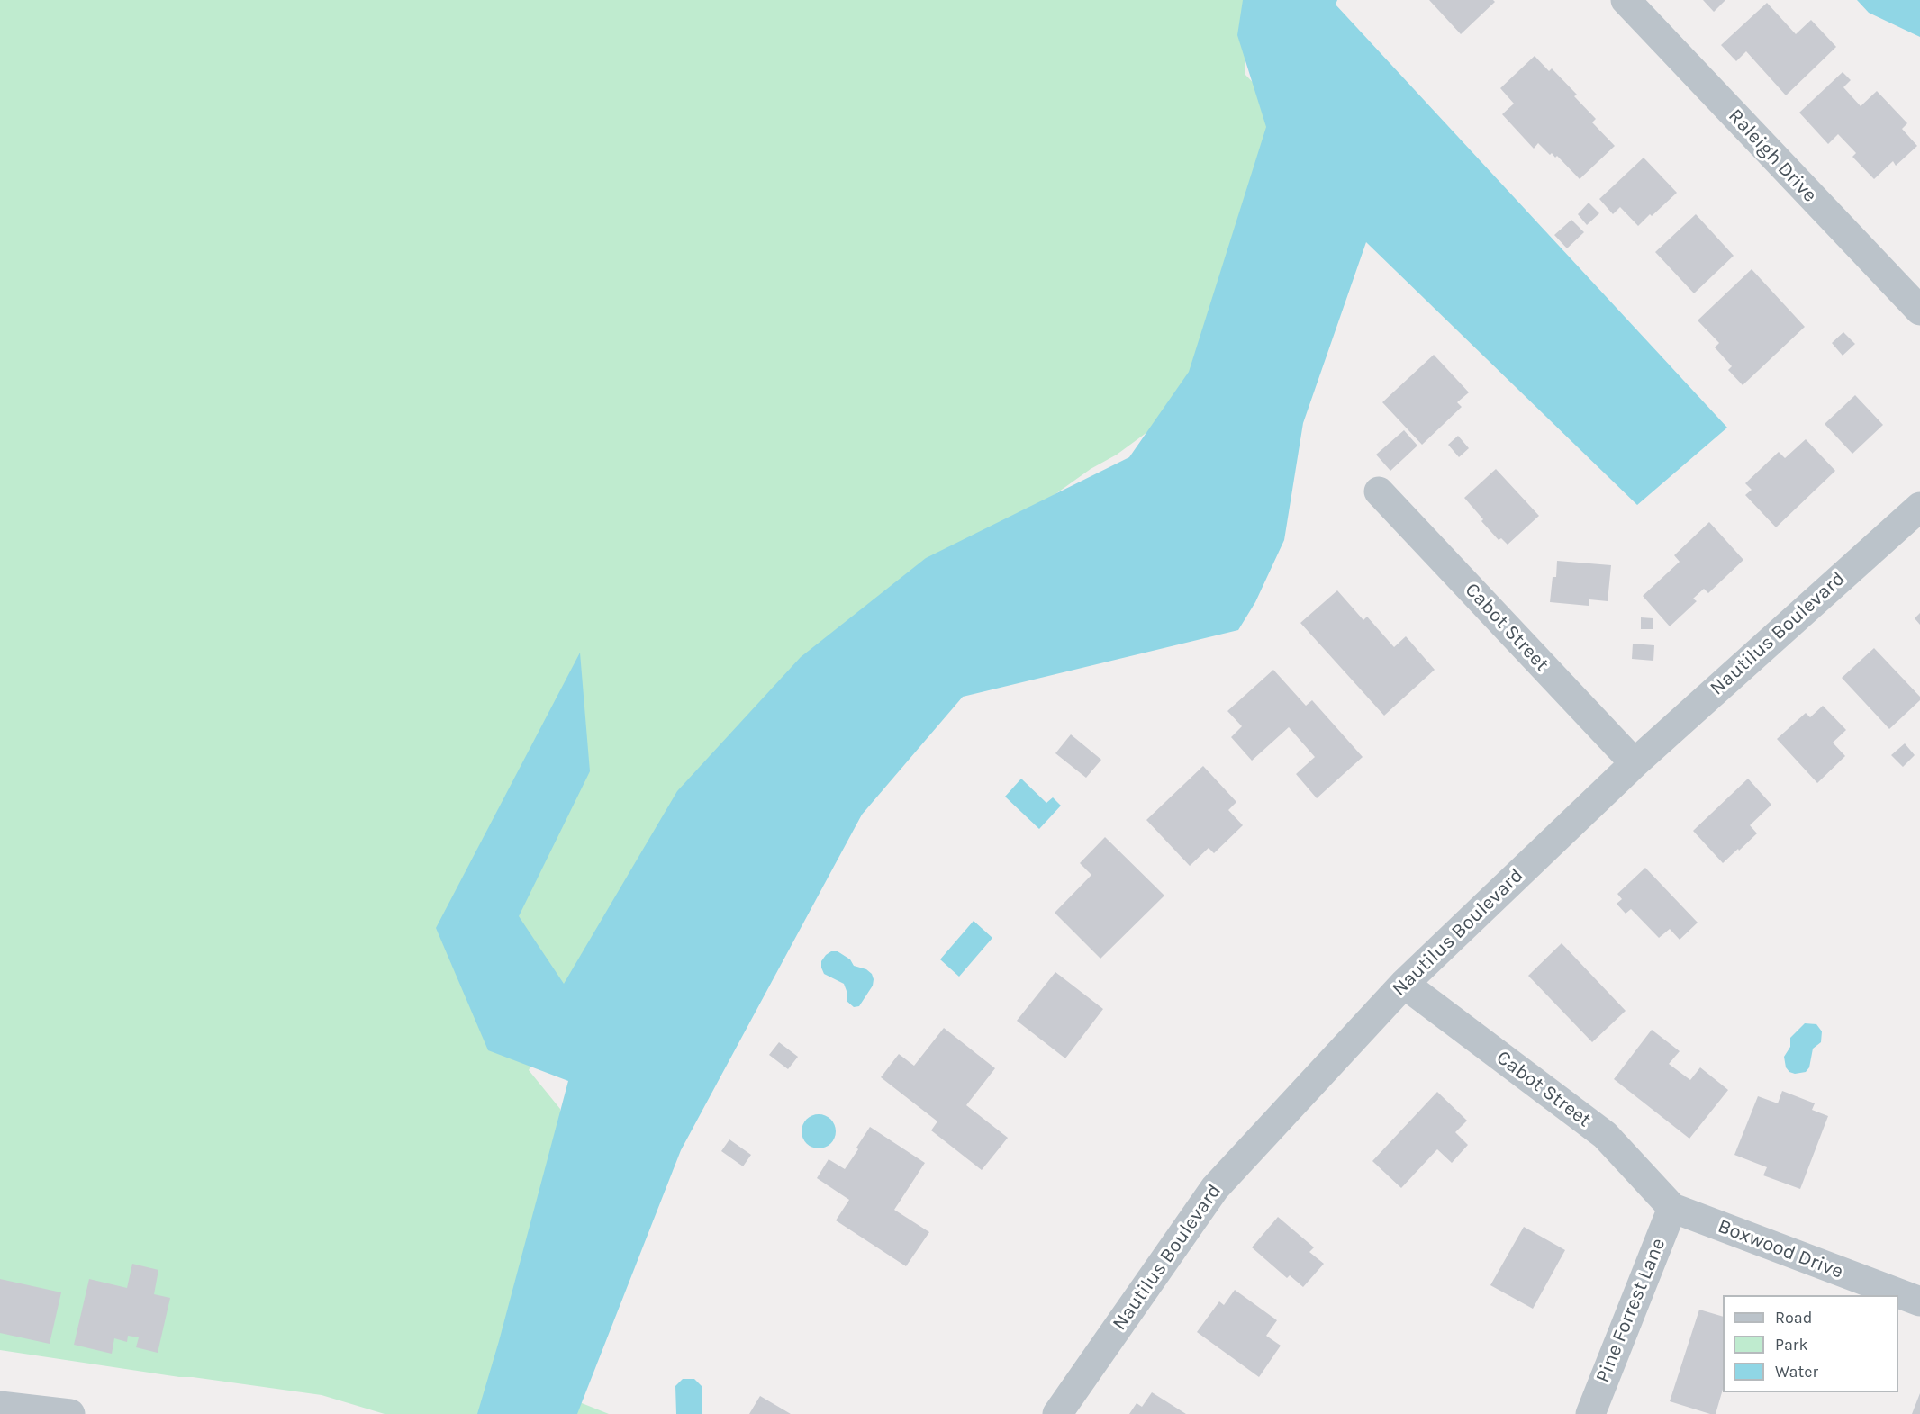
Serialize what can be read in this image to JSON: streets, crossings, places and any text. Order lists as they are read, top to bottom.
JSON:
{
  "streets": {
    "street": [
      "Raleigh Drive",
      "Cabot Street",
      "Nautilus Boulevard",
      "Boxwood Drive",
      "Pine Forrest Lane"
    ]
  },
  "crossings": [
    ["Cabot Street", "Nautilus Boulevard"],
    ["Cabot Street", "Boxwood Drive"],
    ["Cabot Street", "Pine Forrest Lane"],
    ["Boxwood Drive", "Pine Forrest Lane"]
  ],
  "legend": ["Road", "Park", "Water"]
}
